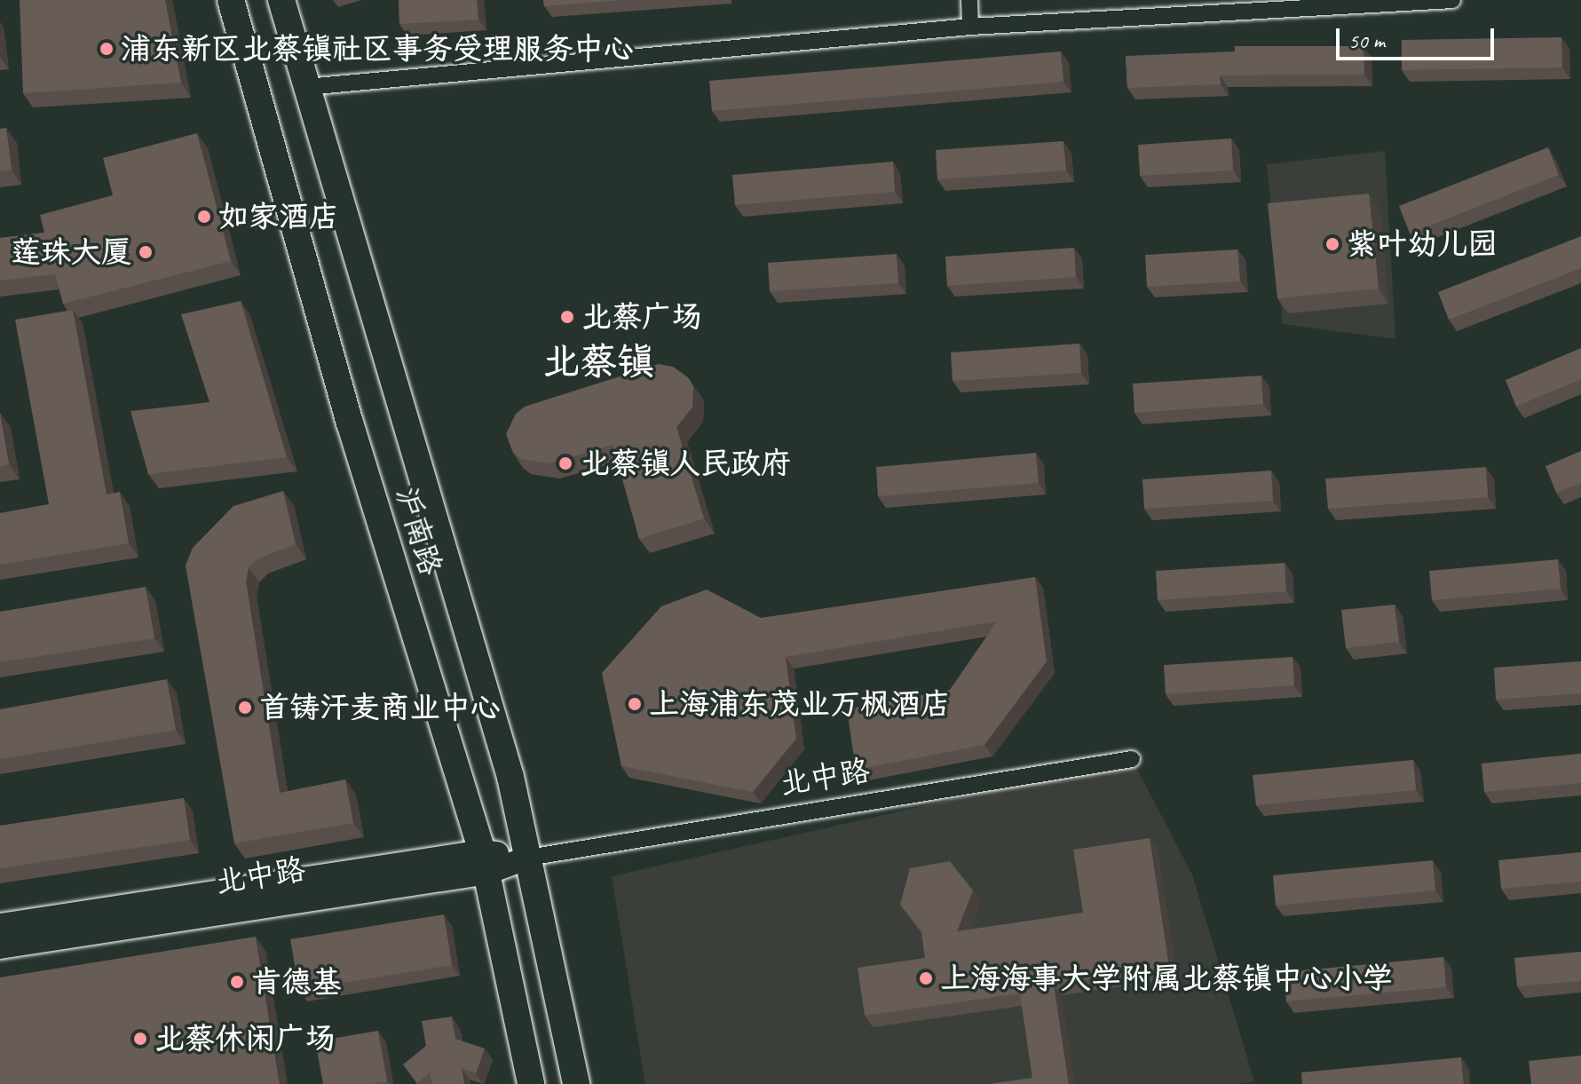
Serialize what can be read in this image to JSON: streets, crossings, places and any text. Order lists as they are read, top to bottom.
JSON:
{
  "streets": {
    "main road": ["沪南路"],
    "street": ["北中路"]
  },
  "crossings": [
    ["沪南路", "北中路"]
  ],
  "districts": ["北蔡镇"],
  "places": [
    "浦东新区北蔡镇社区事务受理服务中心",
    "如家酒店",
    "紫叶幼儿园",
    "莲珠大厦",
    "北蔡广场",
    "北蔡镇人民政府",
    "上海浦东茂业万枫酒店",
    "首铸汗麦商业中心",
    "上海海事大学附属北蔡镇中心小学",
    "肯德基",
    "北蔡休闲广场"
  ],
  "scale_bar": "50 m"
}
